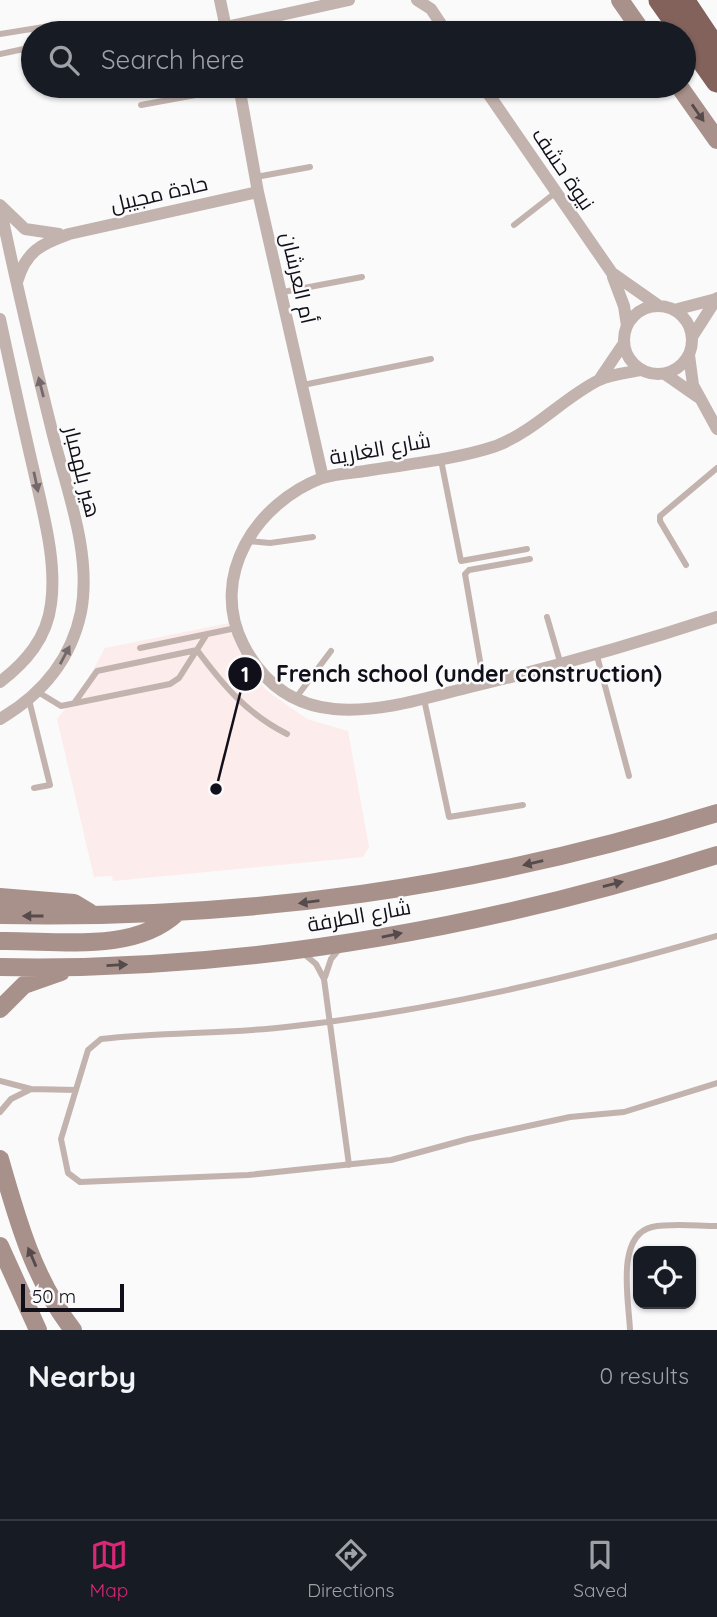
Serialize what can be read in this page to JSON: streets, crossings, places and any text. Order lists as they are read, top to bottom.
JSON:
{
  "streets": {
    "main road": ["شارع الطرفة"],
    "street": [
      "نيوة حشف",
      "حادة مجيبل",
      "أم العرشان",
      "شارع الغارية",
      "هير بلهمبار"
    ]
  },
  "crossings": [
    ["نيوة حشف", "شارع الغارية"],
    ["حادة مجيبل", "أم العرشان"],
    ["حادة مجيبل", "هير بلهمبار"],
    ["أم العرشان", "شارع الغارية"]
  ],
  "places": ["French school (under construction)"],
  "scale_bar": "50 m",
  "page": {
    "search": "Search here",
    "scale": "50 m",
    "heading": ["Nearby", "0 results"],
    "nav": ["Map", "Directions", "Saved"]
  }
}
